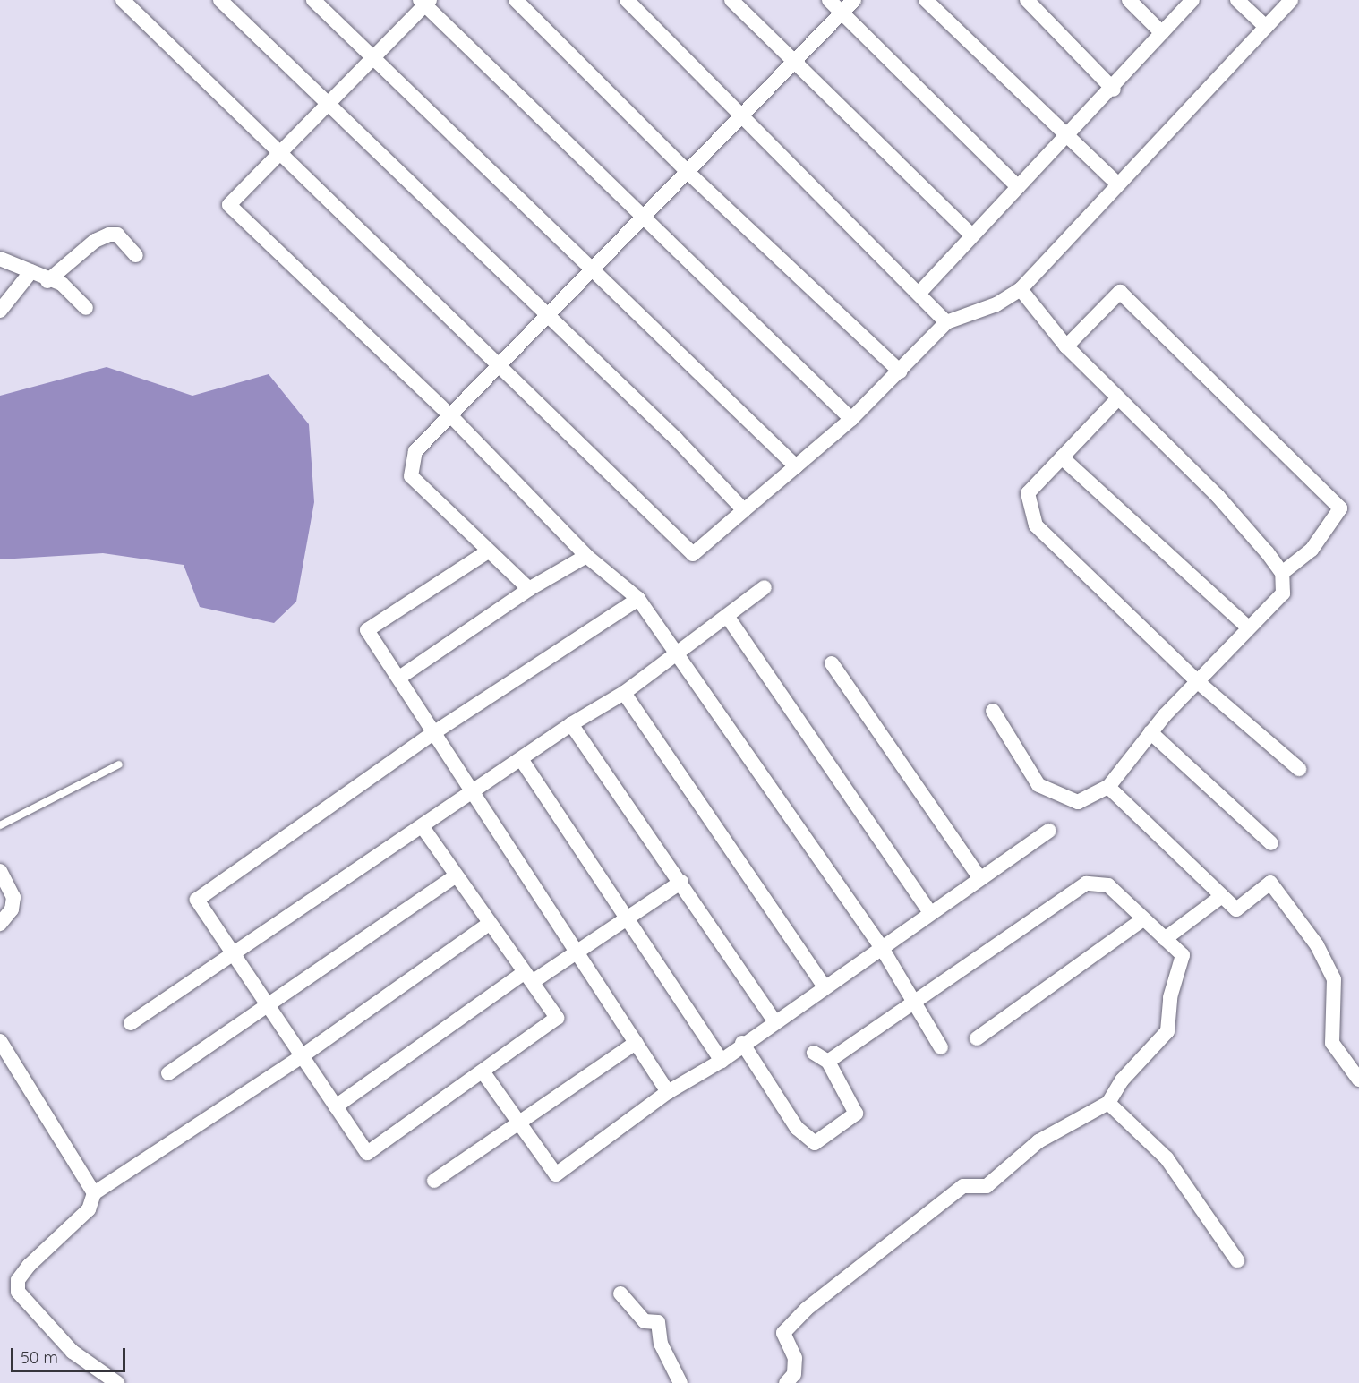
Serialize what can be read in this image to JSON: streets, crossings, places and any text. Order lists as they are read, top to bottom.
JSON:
{
  "scale_bar": "50 m"
}
